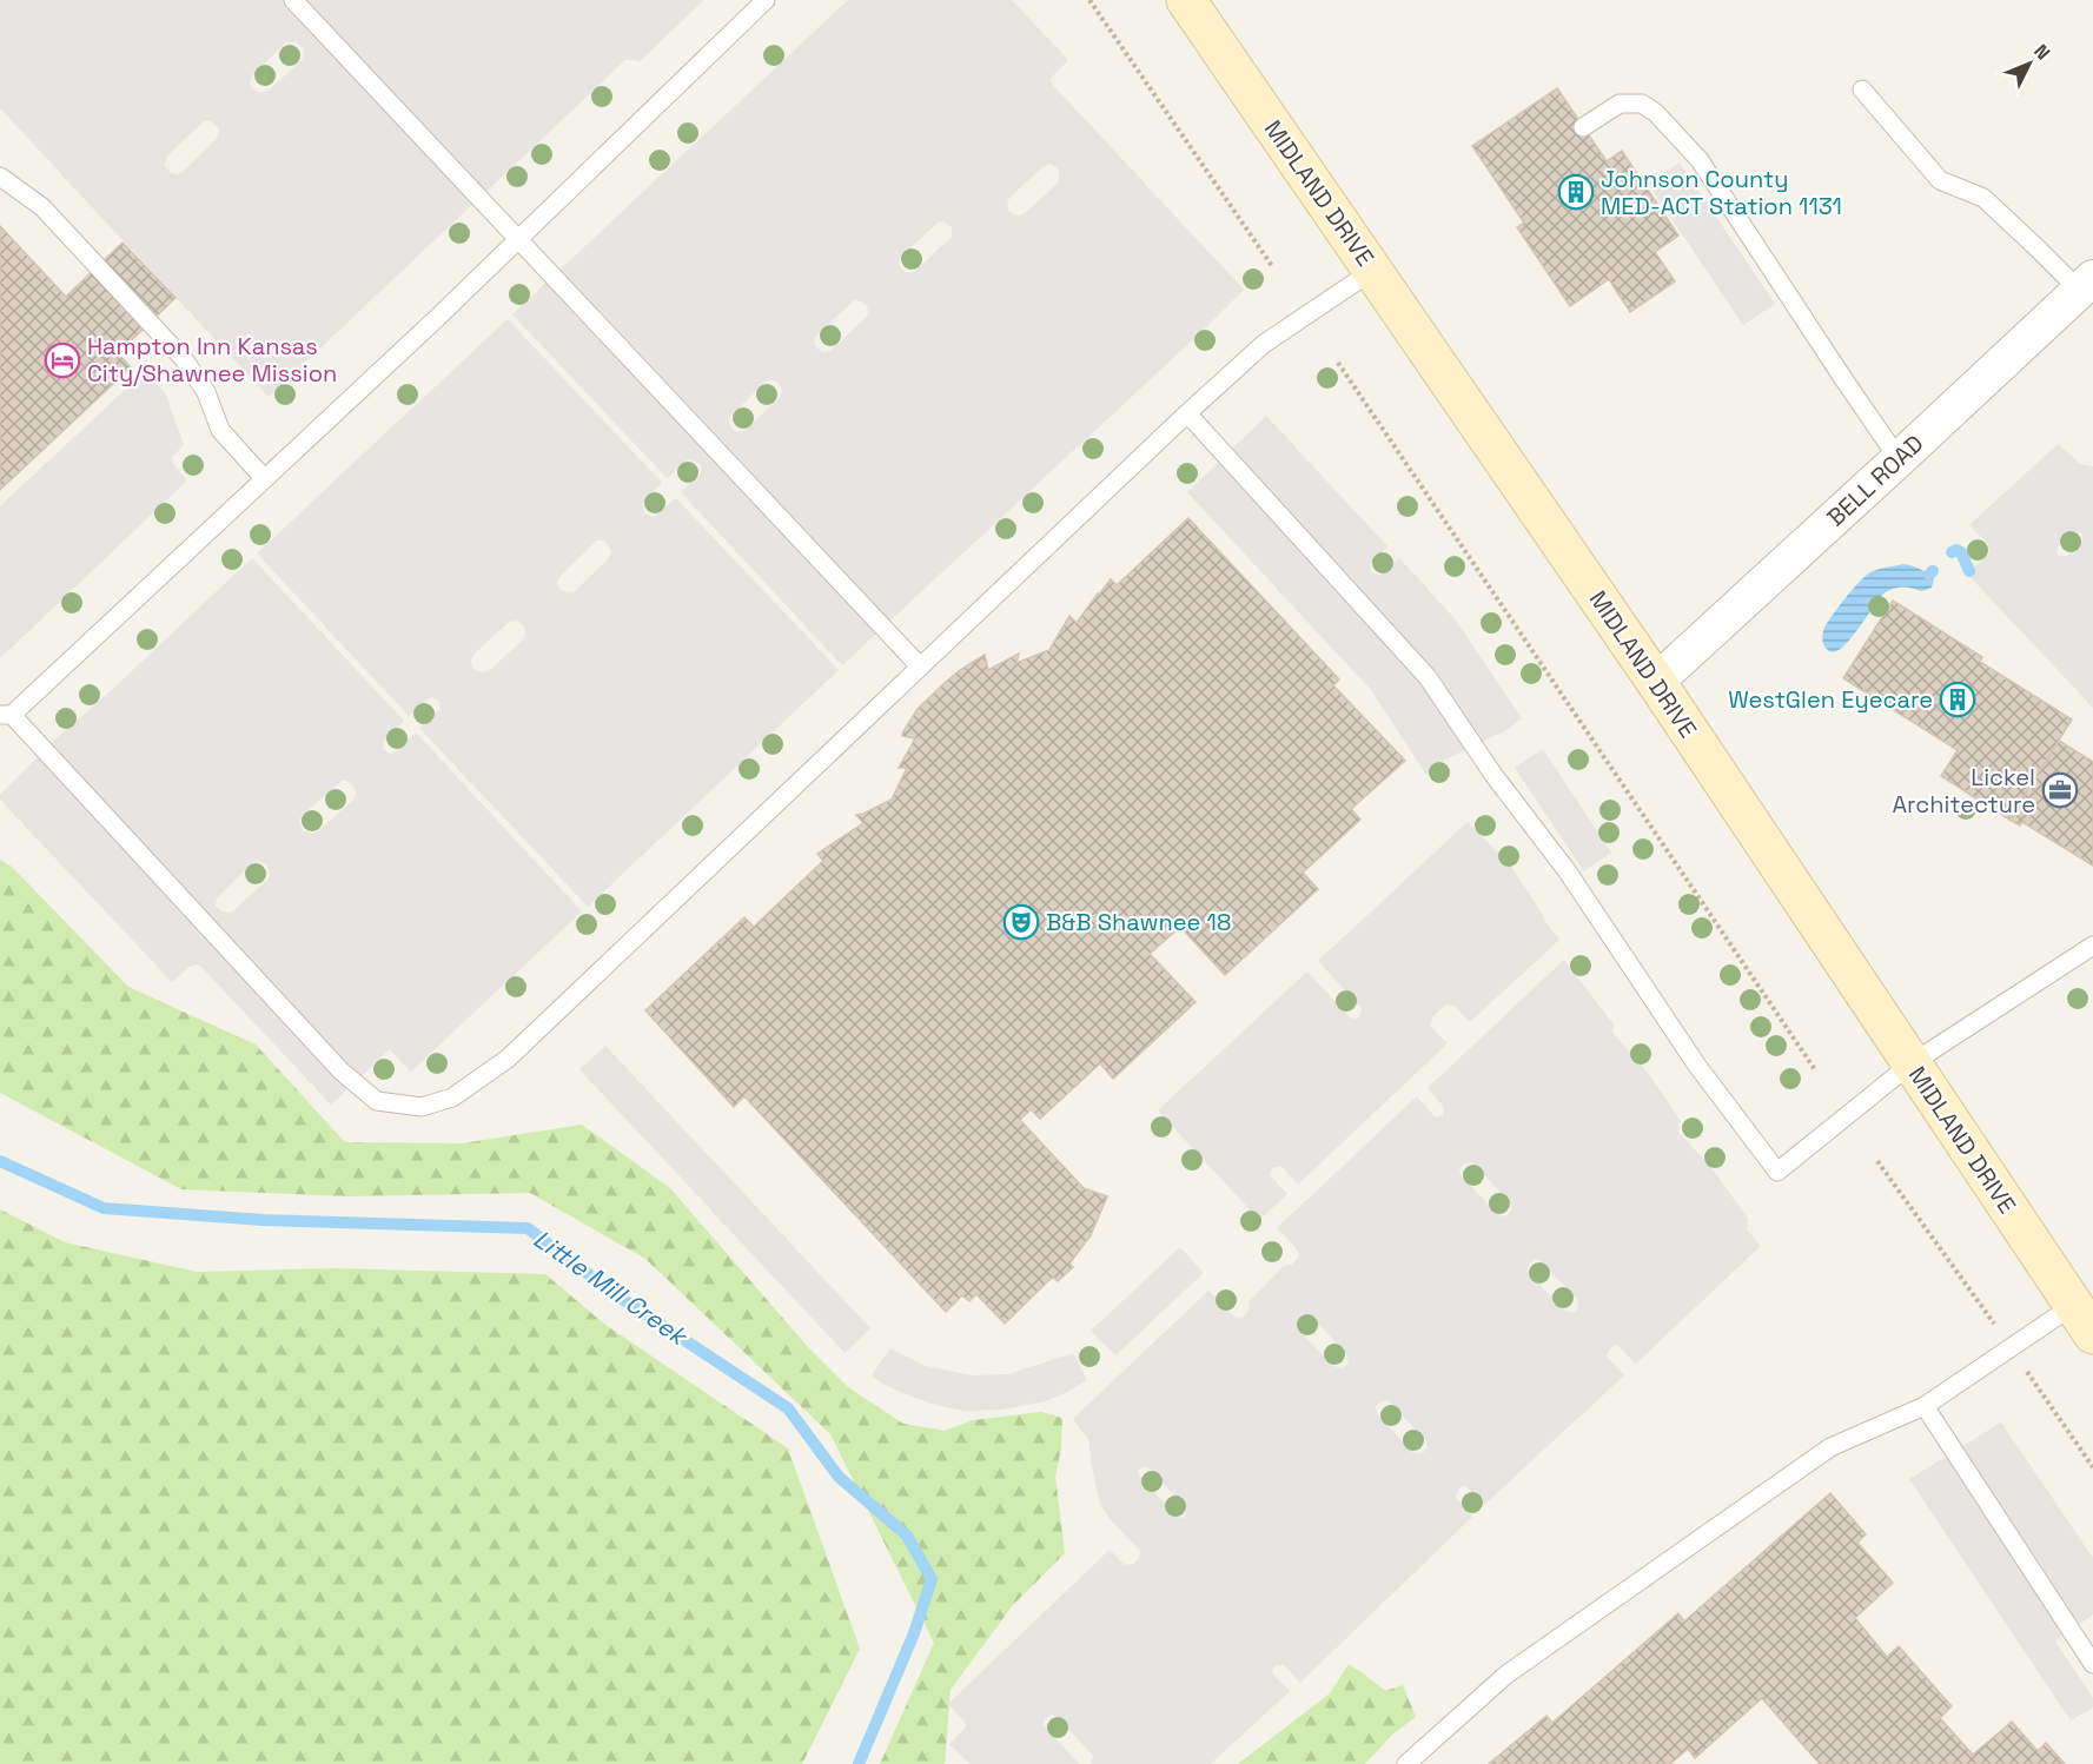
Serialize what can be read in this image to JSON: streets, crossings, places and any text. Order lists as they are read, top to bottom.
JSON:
{
  "streets": {
    "main road": ["MIDLAND DRIVE"],
    "street": ["BELL ROAD"]
  },
  "crossings": [
    ["MIDLAND DRIVE", "BELL ROAD"]
  ],
  "water": ["Little Mill Creek"],
  "places": {
    "building": ["Johnson County MED-ACT Station 1131", "WestGlen Eyecare"],
    "hotel": ["Hampton Inn Kansas City/Shawnee Mission"],
    "office": ["Lickel Architecture"],
    "theatre": ["B&B Shawnee 18"]
  },
  "north": "top right"
}
